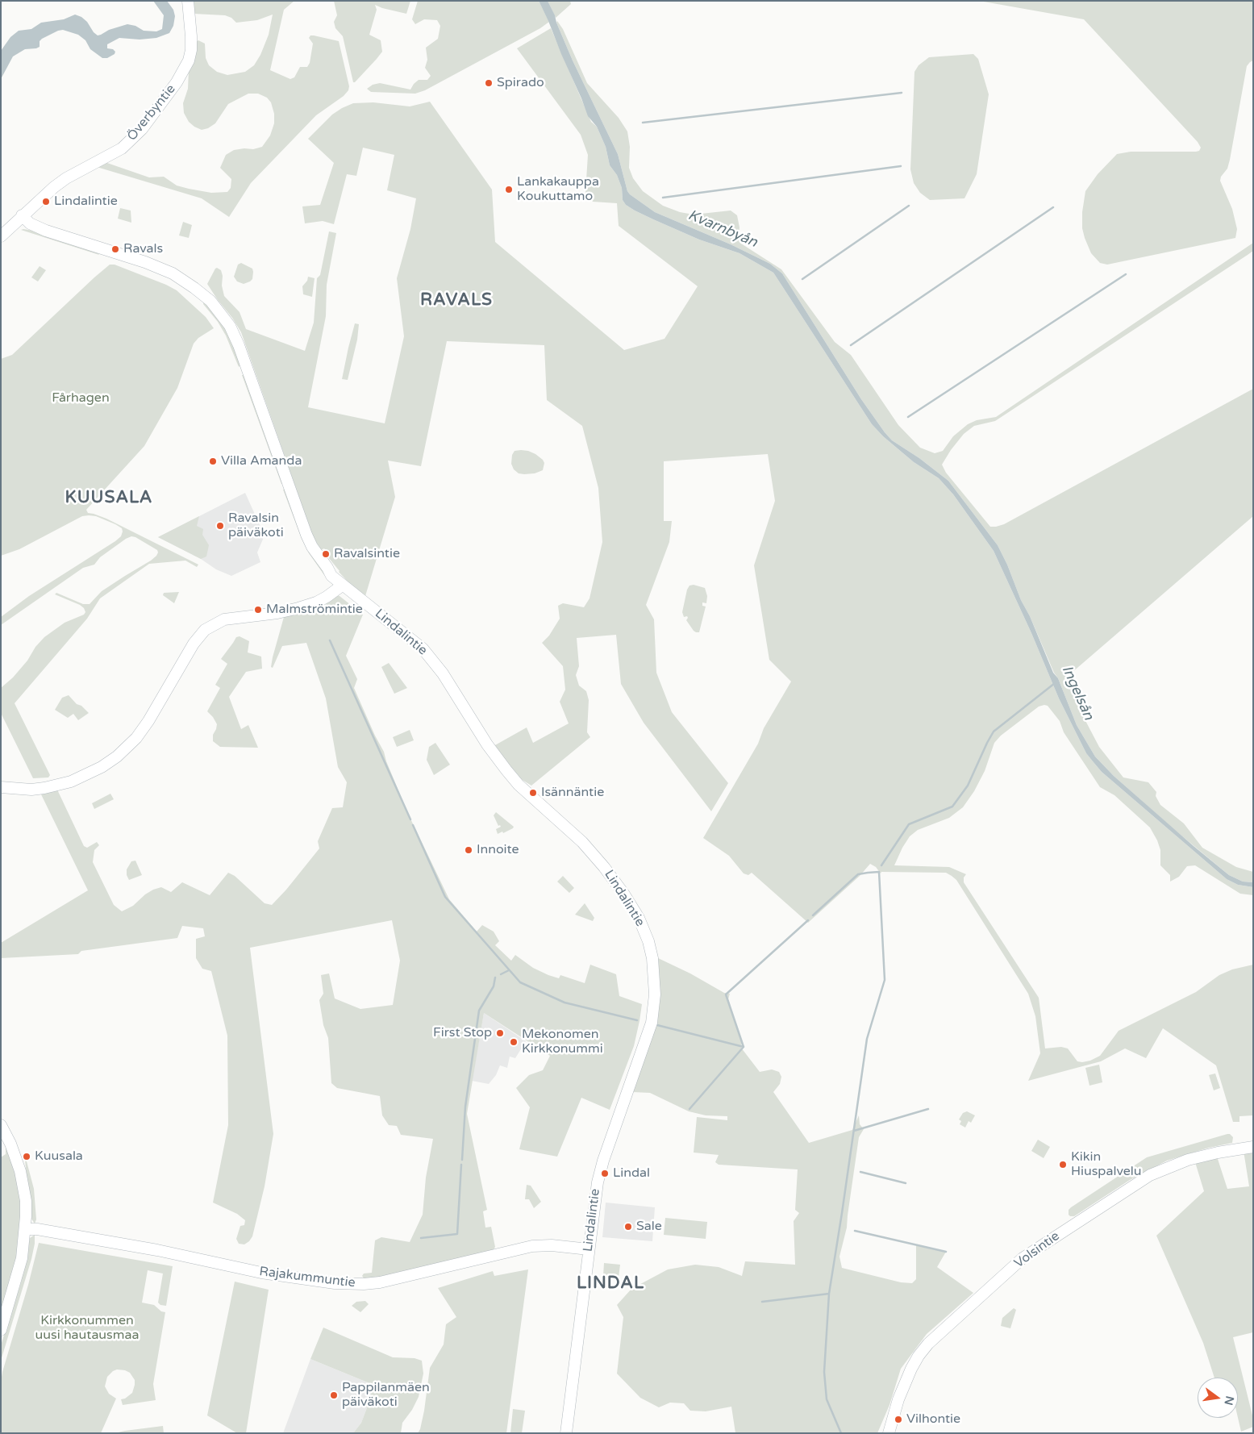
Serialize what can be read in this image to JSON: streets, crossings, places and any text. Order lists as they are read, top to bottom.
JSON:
{
  "streets": {
    "street": [
      "Överbyntie",
      "Lindalintie",
      "Volsintie",
      "Rajakummuntie"
    ]
  },
  "crossings": [
    ["Överbyntie", "Lindalintie"],
    ["Lindalintie", "Rajakummuntie"]
  ],
  "districts": ["RAVALS", "KUUSALA", "LINDAL"],
  "water": ["Kvarnbyån", "Ingelsån"],
  "parks": ["Fårhagen", "Kirkkonummen uusi hautausmaa"],
  "places": [
    "Spirado",
    "Lankakauppa Koukuttamo",
    "Lindalintie",
    "Ravals",
    "Villa Amanda",
    "Ravalsin päiväkoti",
    "Ravalsintie",
    "Malmströmintie",
    "Isännäntie",
    "Innoite",
    "First Stop",
    "Mekonomen Kirkkonummi",
    "Kuusala",
    "Kikin Hiuspalvelu",
    "Lindal",
    "Sale",
    "Pappilanmäen päiväkoti",
    "Vilhontie"
  ],
  "north": "right"
}
